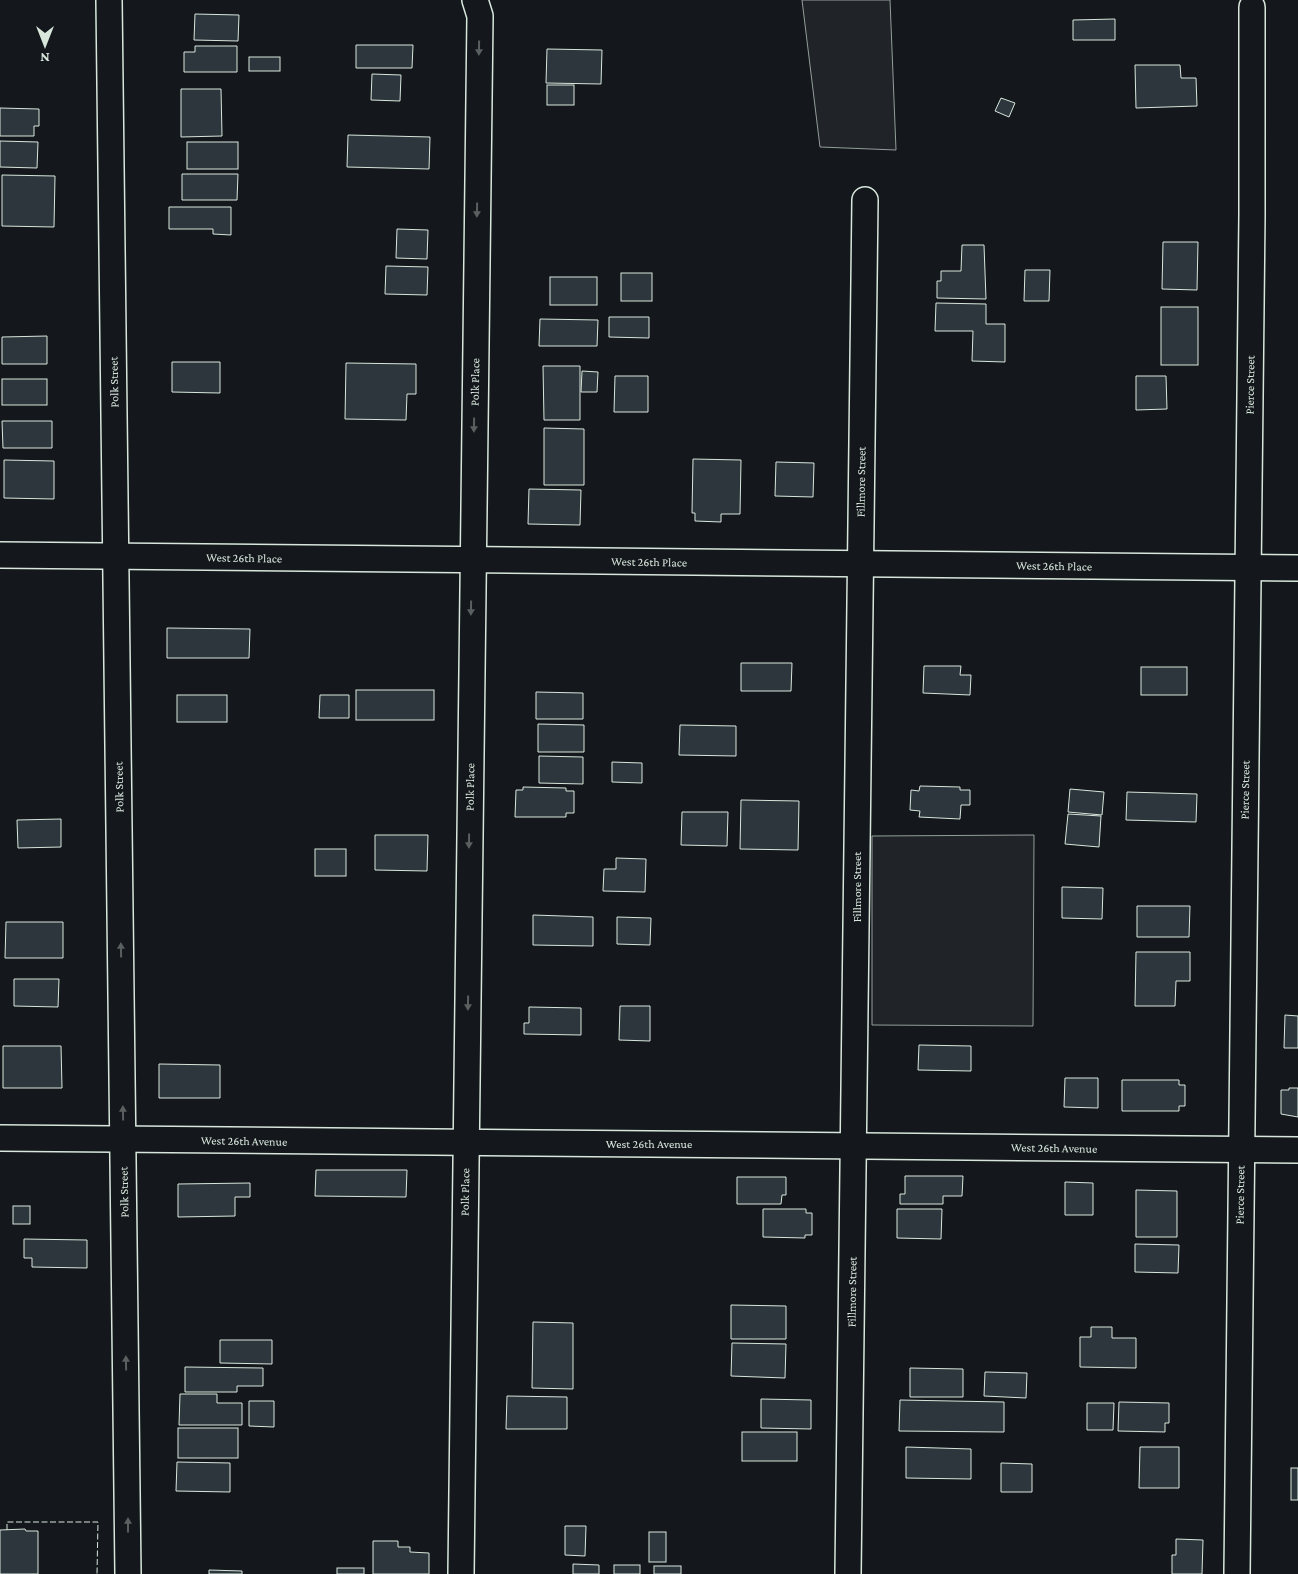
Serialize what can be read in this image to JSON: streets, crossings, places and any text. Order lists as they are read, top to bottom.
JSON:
{
  "streets": {
    "street": [
      "Polk Street",
      "Polk Place",
      "Pierce Street",
      "Fillmore Street",
      "West 26th Place",
      "West 26th Avenue"
    ]
  },
  "crossings": [
    ["Polk Street", "West 26th Place"],
    ["Polk Street", "West 26th Avenue"],
    ["Polk Place", "West 26th Place"],
    ["Polk Place", "West 26th Avenue"],
    ["Pierce Street", "West 26th Place"],
    ["Pierce Street", "West 26th Avenue"],
    ["Fillmore Street", "West 26th Place"],
    ["Fillmore Street", "West 26th Avenue"]
  ],
  "one_way": ["Polk Street", "Polk Place"],
  "north": "bottom"
}
